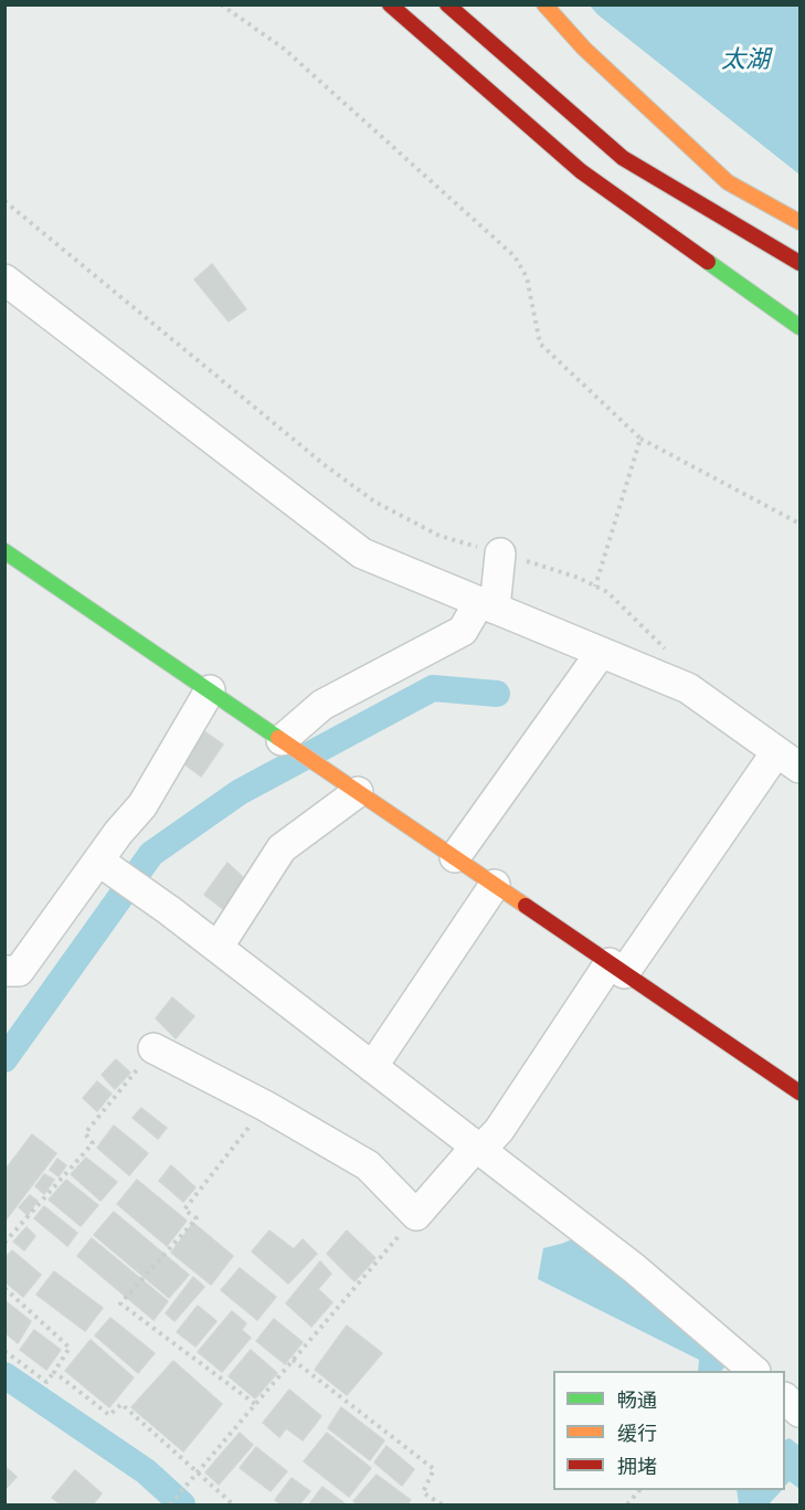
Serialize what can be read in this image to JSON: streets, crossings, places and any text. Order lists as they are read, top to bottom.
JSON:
{
  "water": ["太湖"],
  "legend": ["畅通", "缓行", "拥堵"]
}
